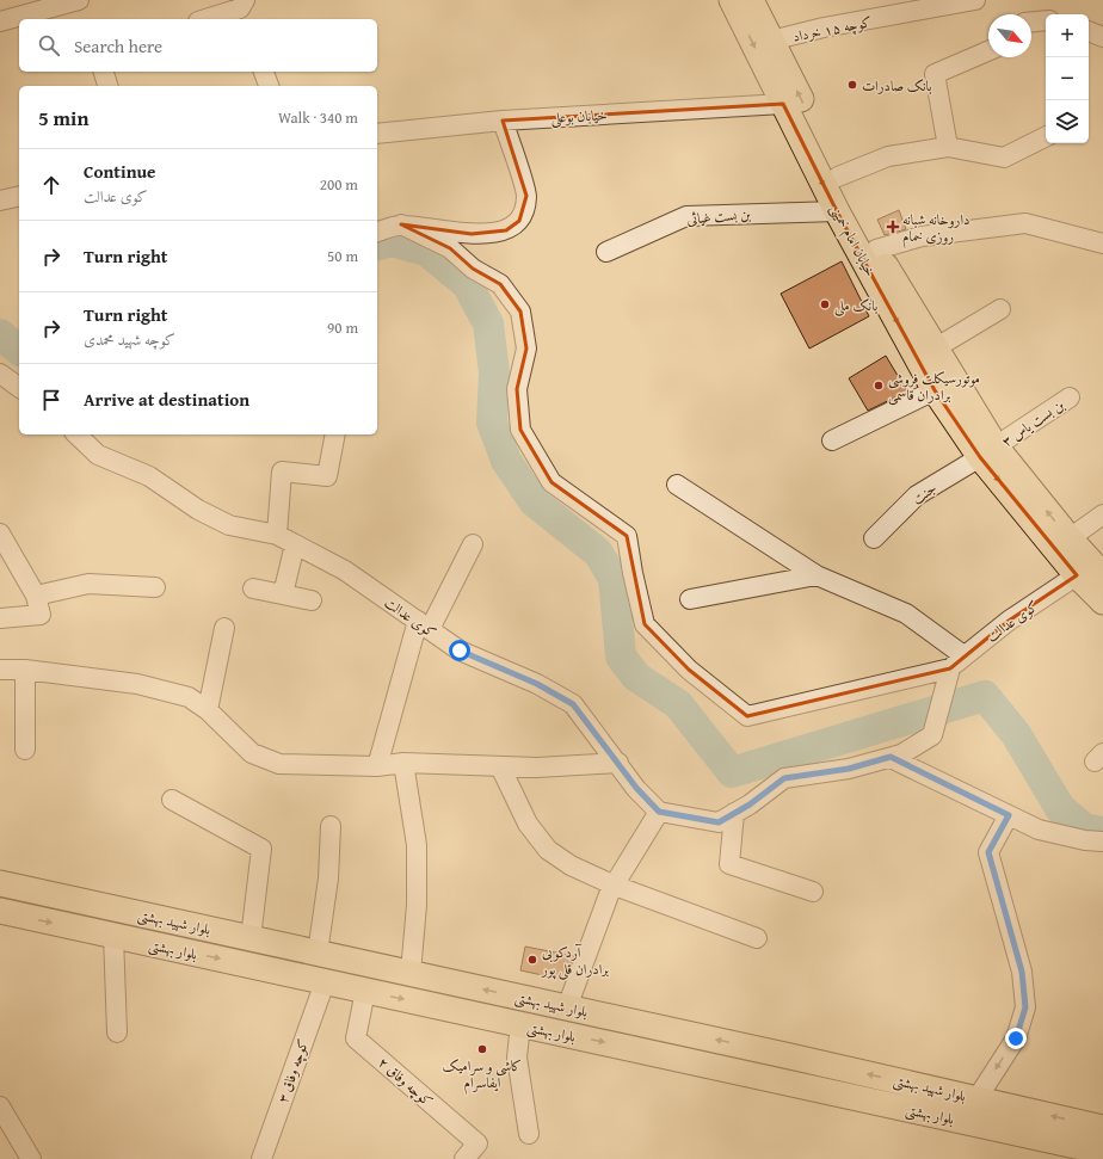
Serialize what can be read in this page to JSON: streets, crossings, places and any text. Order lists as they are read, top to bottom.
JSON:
{
  "streets": {
    "main road": ["خیابان امام خمینی", "بلوار شهید بهشتی", "بلوار بهشتی"],
    "street": [
      "کوچه ۱۵ خرداد",
      "خیابان بوعلی",
      "بن بست غیاثی",
      "بن بست یاس ۳",
      "جنت",
      "کوی عدالت",
      "کوچه وفاق ۳",
      "کوچه وفاق ۲"
    ]
  },
  "crossings": [
    ["کوچه ۱۵ خرداد", "خیابان امام خمینی"],
    ["خیابان بوعلی", "خیابان امام خمینی"],
    ["بن بست غیاثی", "خیابان امام خمینی"],
    ["خیابان امام خمینی", "بن بست یاس ۳"],
    ["خیابان امام خمینی", "جنت"],
    ["خیابان امام خمینی", "کوی عدالت"],
    ["بن بست یاس ۳", "جنت"],
    ["بلوار شهید بهشتی", "بلوار بهشتی"],
    ["بلوار بهشتی", "کوچه وفاق ۳"],
    ["بلوار بهشتی", "کوچه وفاق ۲"]
  ],
  "one_way": ["بلوار شهید بهشتی", "بلوار بهشتی"],
  "places": {
    "other": [
      "بانک صادرات",
      "بانک ملی",
      "موتورسیکلت فروشی برادران قاسمی",
      "آردکوبی برادران قلی پور",
      "کاشی و سرامیک ایفاسرام"
    ],
    "health": ["داروخانه شبانه روزی خمام"]
  },
  "north": "bottom right",
  "page": {
    "map_buttons": ["+", "−"],
    "search": "Search here",
    "heading": ["5 min", "Walk · 340 m"],
    "list": [
      ["Continue", "کوی عدالت", "200 m"],
      ["Turn right", "50 m"],
      ["Turn right", "کوچه شهید محمدی", "90 m"],
      "Arrive at destination"
    ]
  }
}
